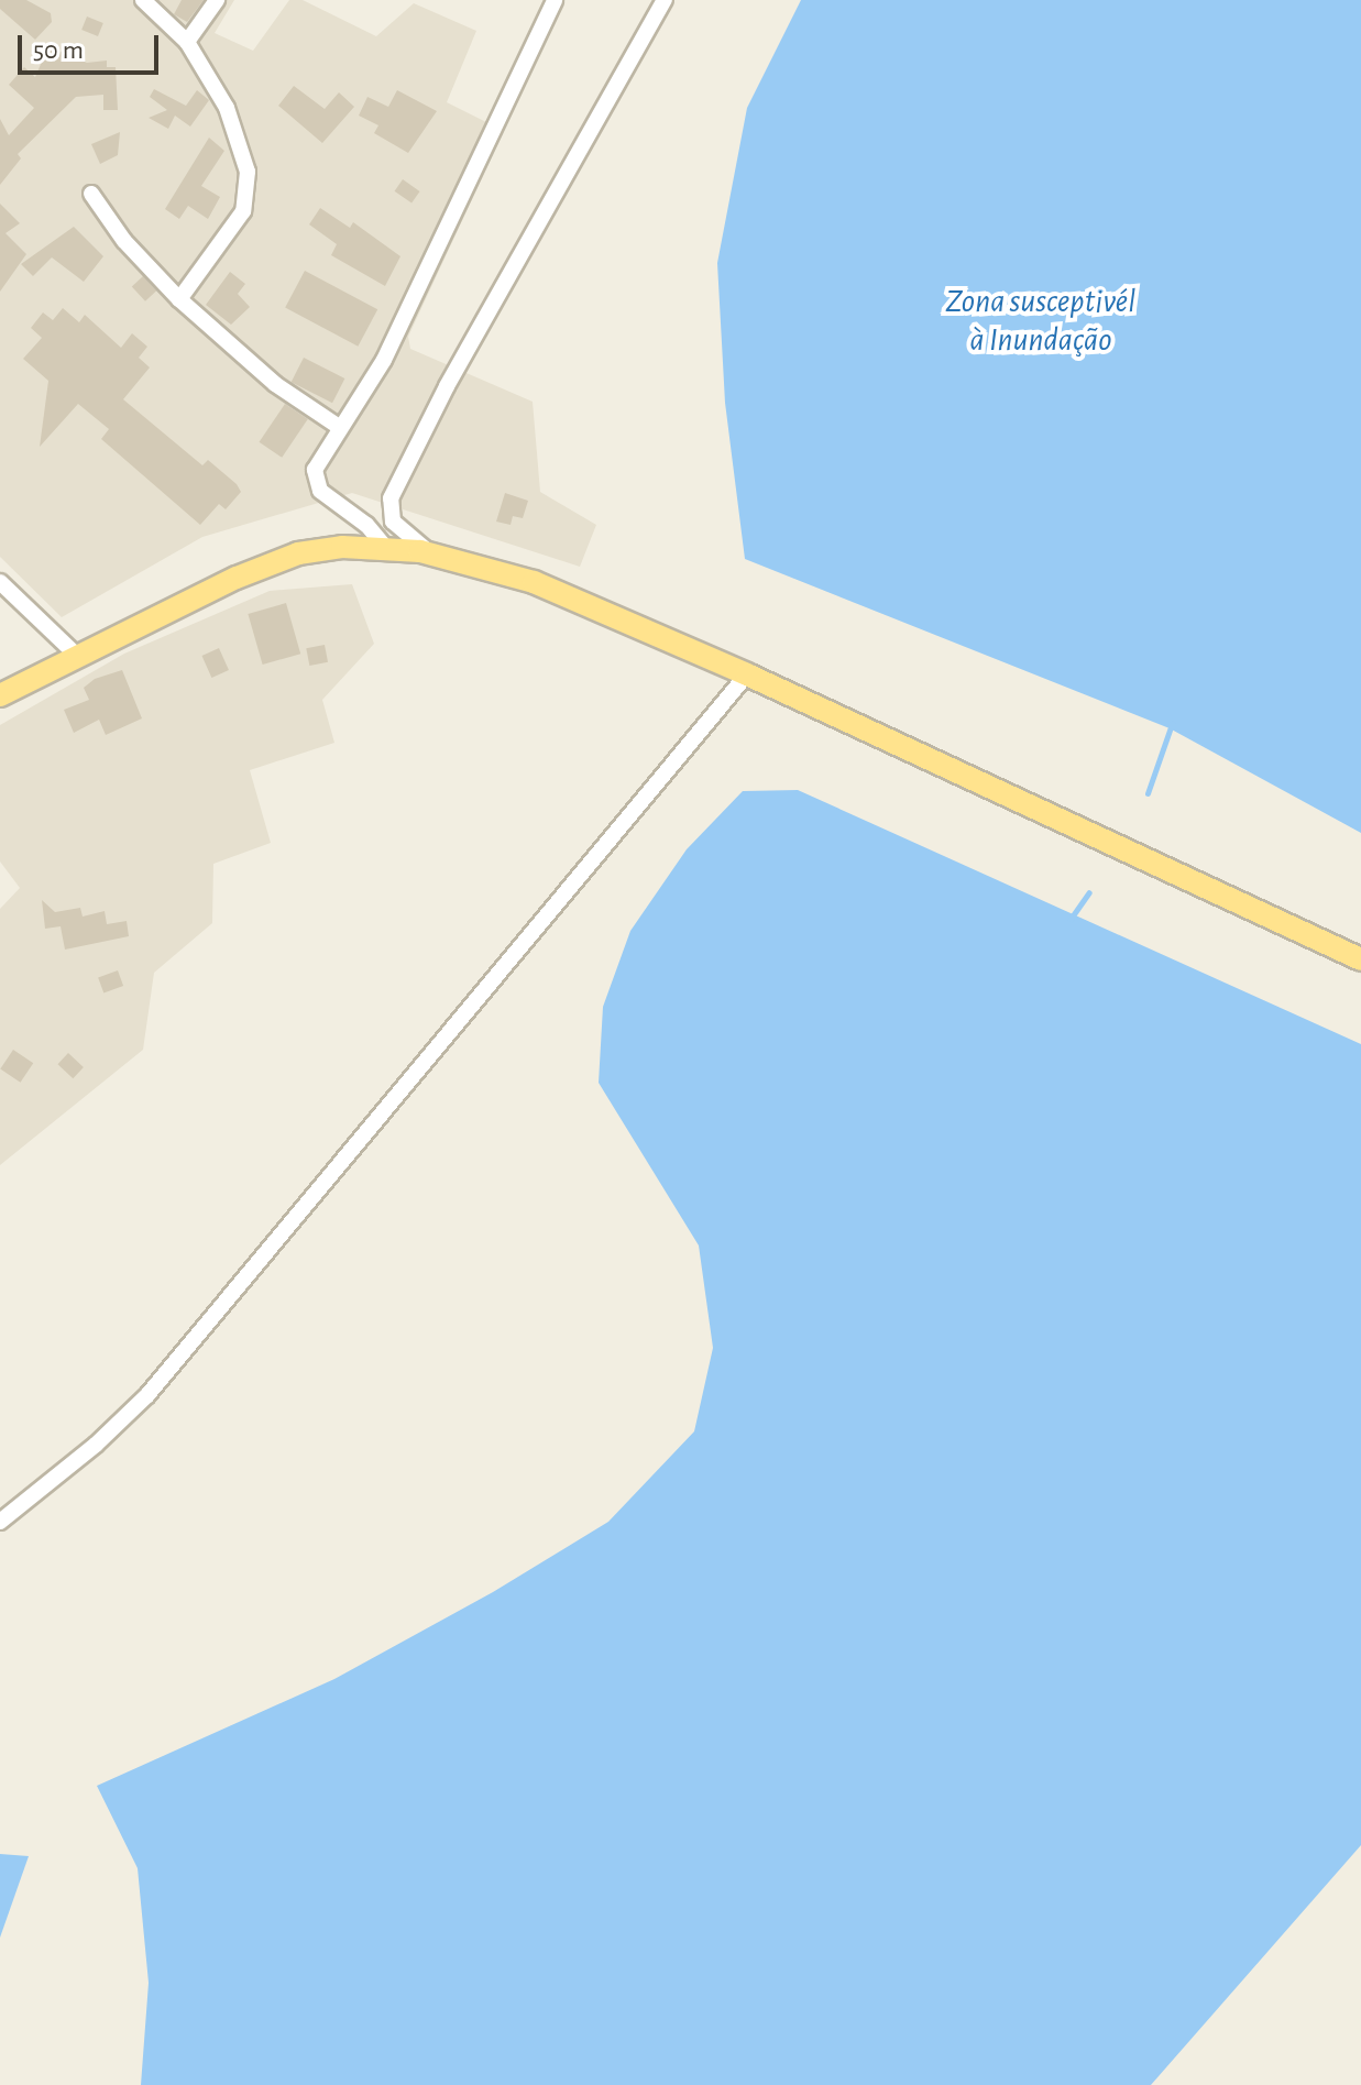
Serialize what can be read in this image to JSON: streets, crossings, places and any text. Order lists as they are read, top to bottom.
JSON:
{
  "water": ["Zona susceptivél à Inundação"],
  "scale_bar": "50 m"
}
